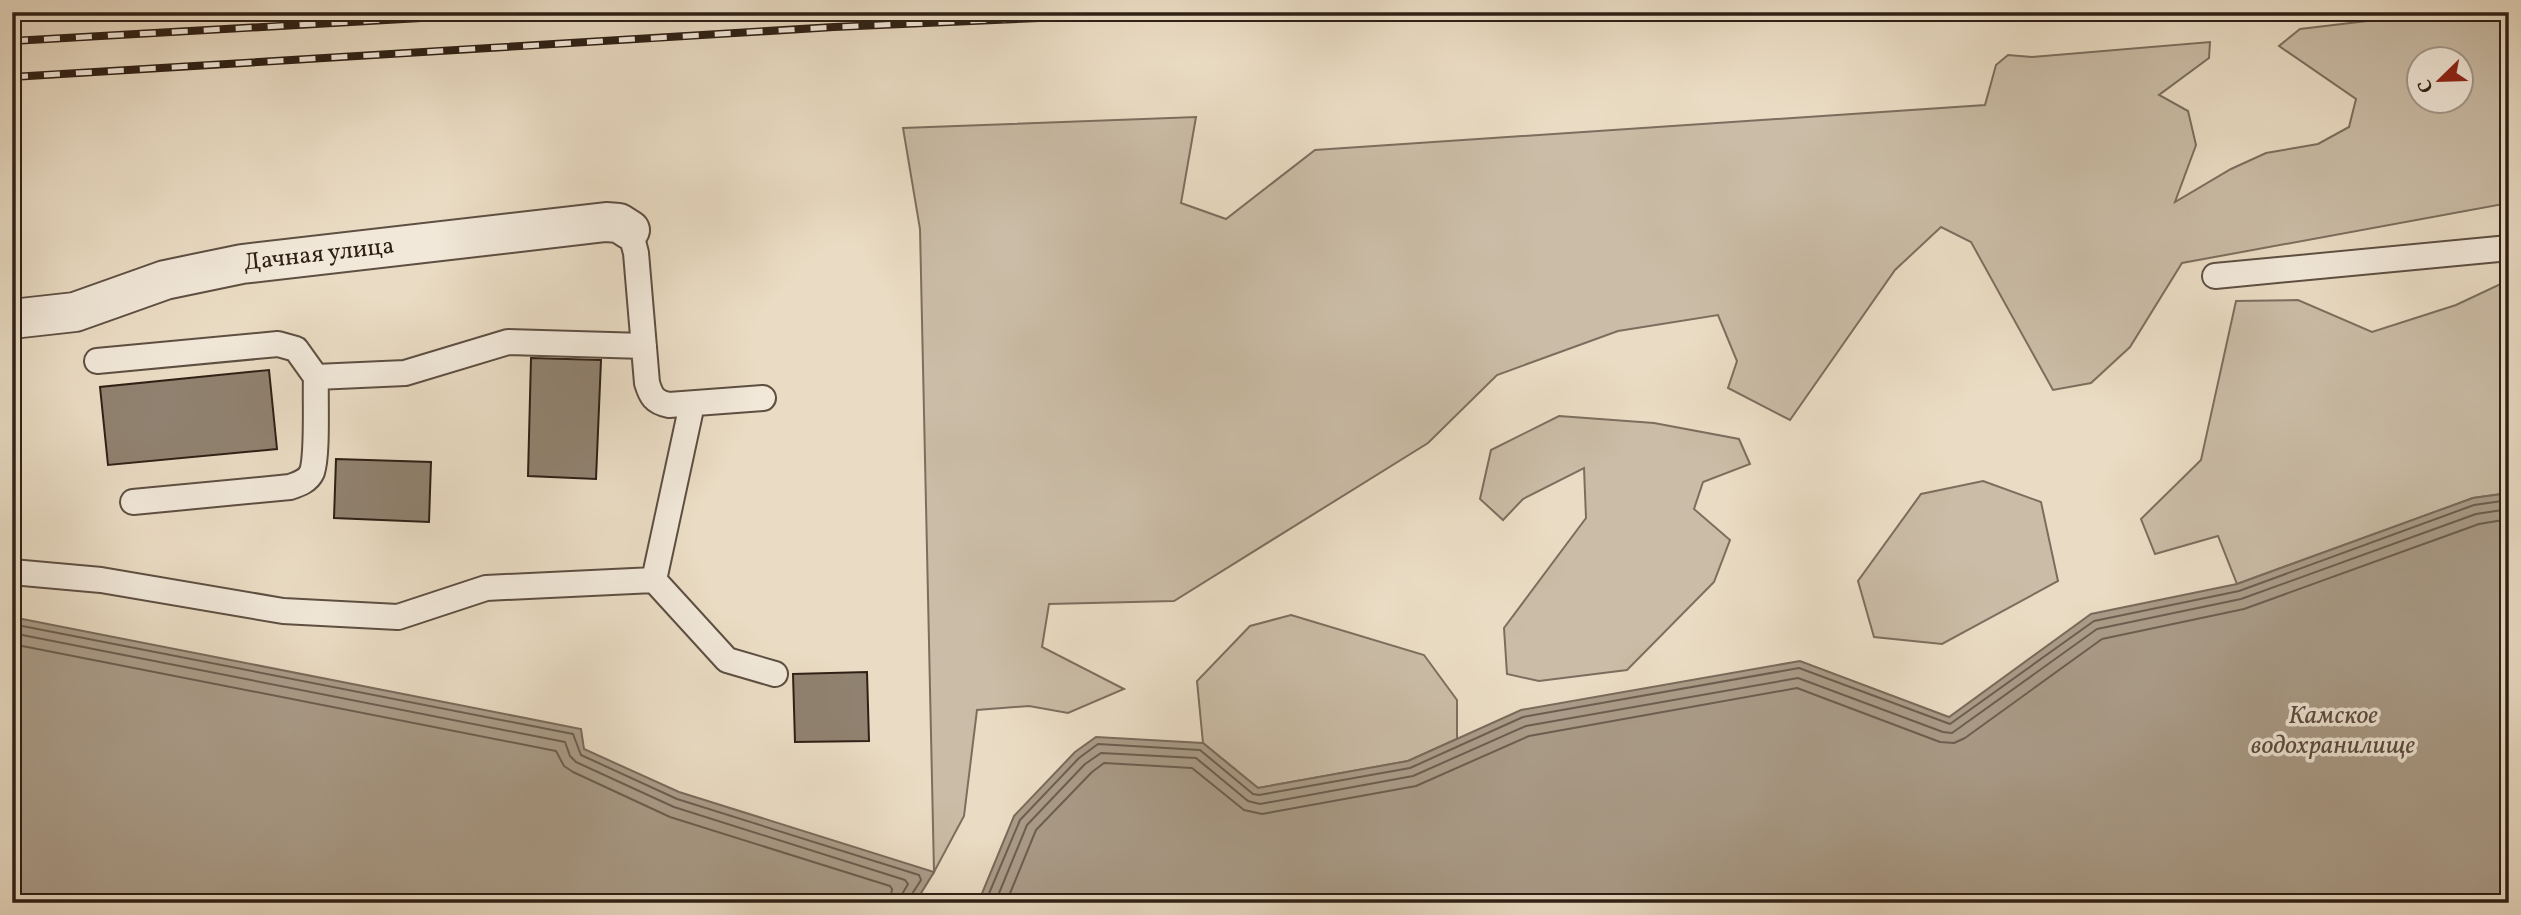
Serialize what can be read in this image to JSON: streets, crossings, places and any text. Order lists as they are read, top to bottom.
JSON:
{
  "streets": {
    "street": ["Дачная улица"]
  },
  "water": ["Камское водохранилище"],
  "north": "bottom left"
}
